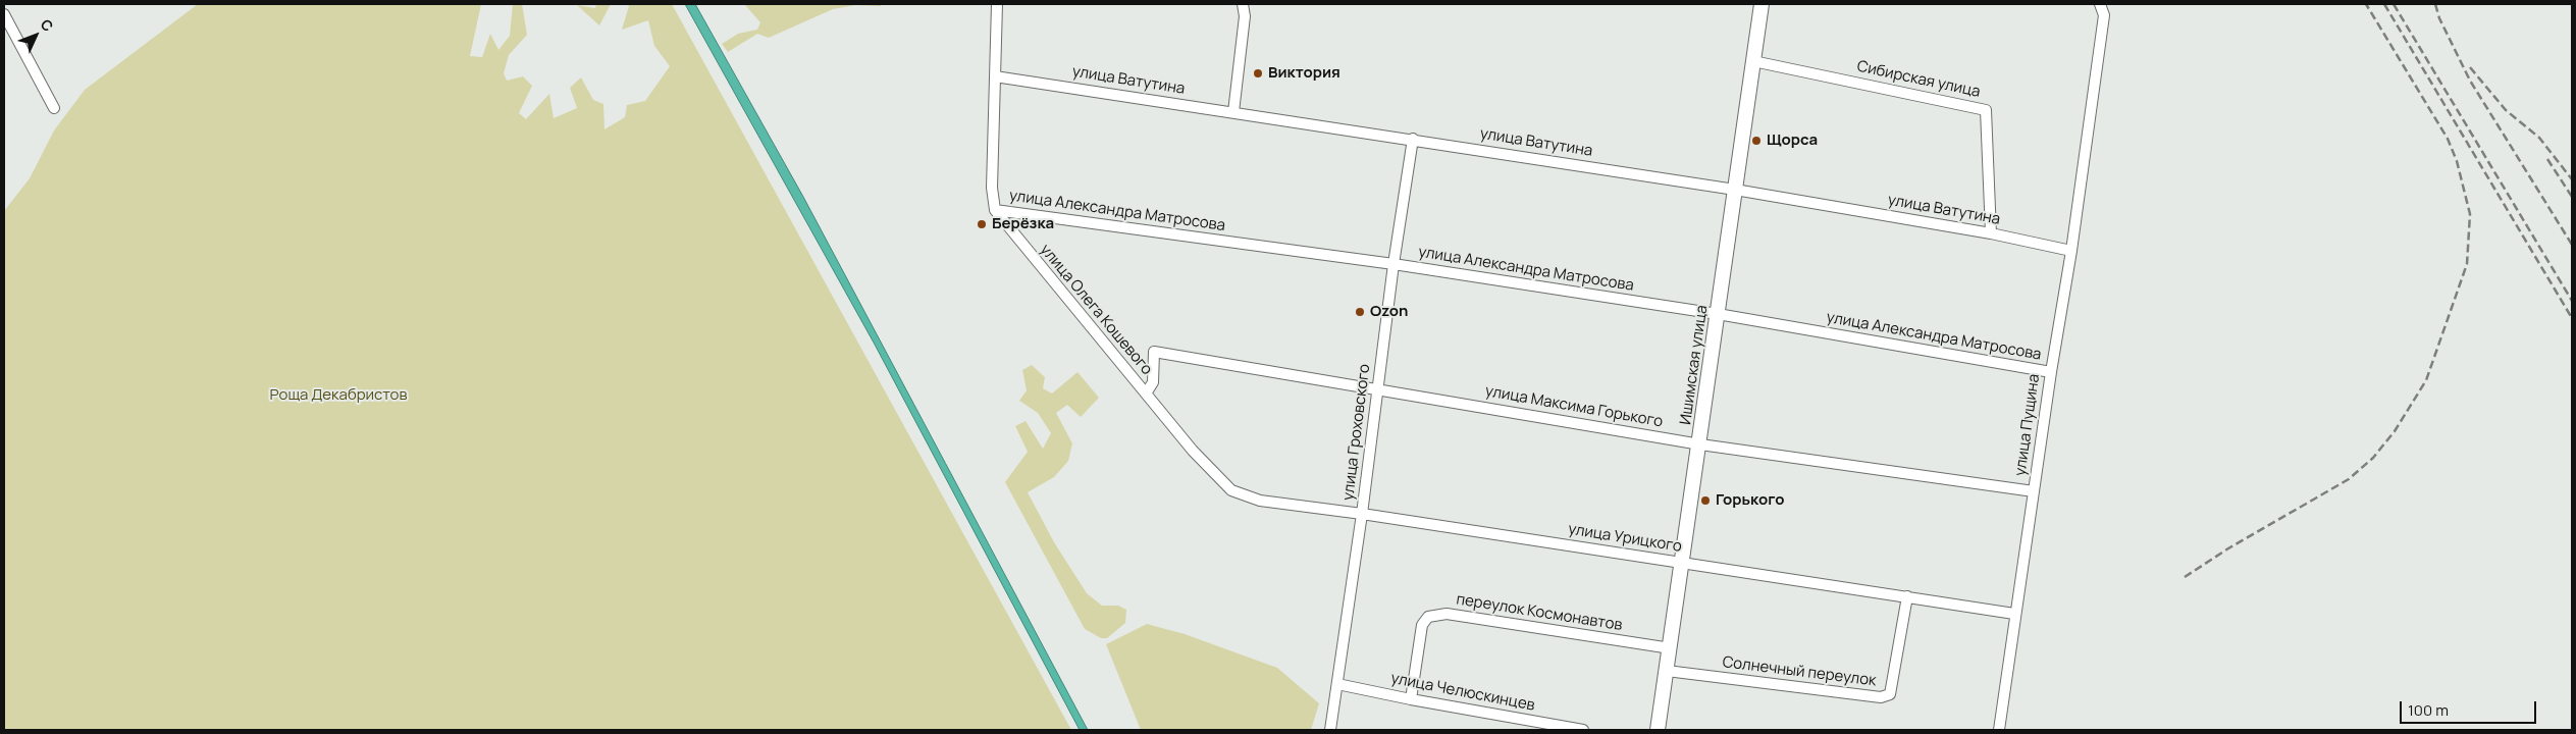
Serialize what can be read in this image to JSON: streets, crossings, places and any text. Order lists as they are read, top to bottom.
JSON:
{
  "streets": {
    "main road": ["Ишимская улица"],
    "street": [
      "Сибирская улица",
      "улица Ватутина",
      "улица Александра Матросова",
      "улица Олега Кошевого",
      "улица Максима Горького",
      "улица Пущина",
      "улица Гроховского",
      "улица Урицкого",
      "переулок Космонавтов",
      "Солнечный переулок",
      "улица Челюскинцев"
    ]
  },
  "crossings": [
    ["Сибирская улица", "улица Ватутина"],
    ["Сибирская улица", "Ишимская улица"],
    ["улица Ватутина", "Ишимская улица"],
    ["улица Ватутина", "улица Пущина"],
    ["улица Ватутина", "улица Гроховского"],
    ["улица Александра Матросова", "улица Олега Кошевого"],
    ["улица Александра Матросова", "Ишимская улица"],
    ["улица Александра Матросова", "улица Пущина"],
    ["улица Александра Матросова", "улица Гроховского"],
    ["улица Олега Кошевого", "улица Максима Горького"],
    ["улица Олега Кошевого", "улица Урицкого"],
    ["Ишимская улица", "улица Максима Горького"],
    ["Ишимская улица", "улица Урицкого"],
    ["Ишимская улица", "переулок Космонавтов"],
    ["Ишимская улица", "Солнечный переулок"],
    ["улица Максима Горького", "улица Пущина"],
    ["улица Максима Горького", "улица Гроховского"],
    ["улица Пущина", "улица Урицкого"],
    ["улица Гроховского", "улица Урицкого"],
    ["улица Гроховского", "улица Челюскинцев"],
    ["улица Урицкого", "Солнечный переулок"],
    ["переулок Космонавтов", "улица Челюскинцев"]
  ],
  "parks": ["Роща Декабристов"],
  "places": [
    "Виктория",
    "Щорса",
    "Берёзка",
    "Ozon",
    "Горького"
  ],
  "scale_bar": "100 m",
  "north": "top right"
}
